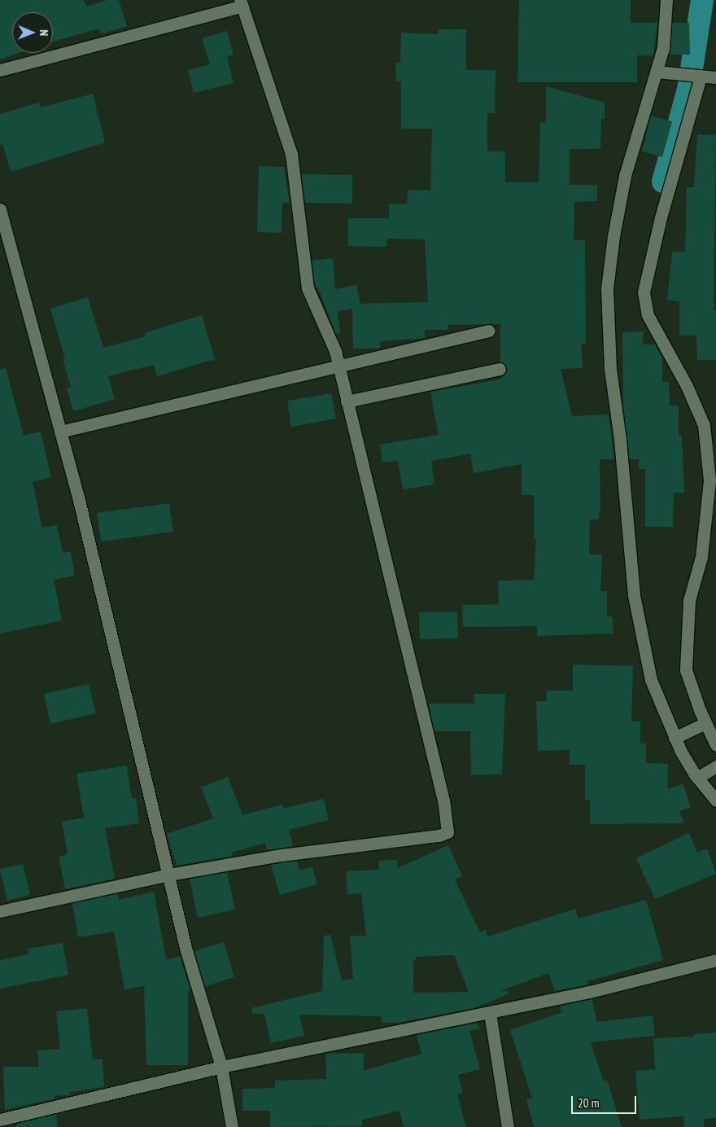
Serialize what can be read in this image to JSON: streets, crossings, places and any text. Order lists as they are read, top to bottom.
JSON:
{
  "scale_bar": "20 m",
  "north": "right"
}
